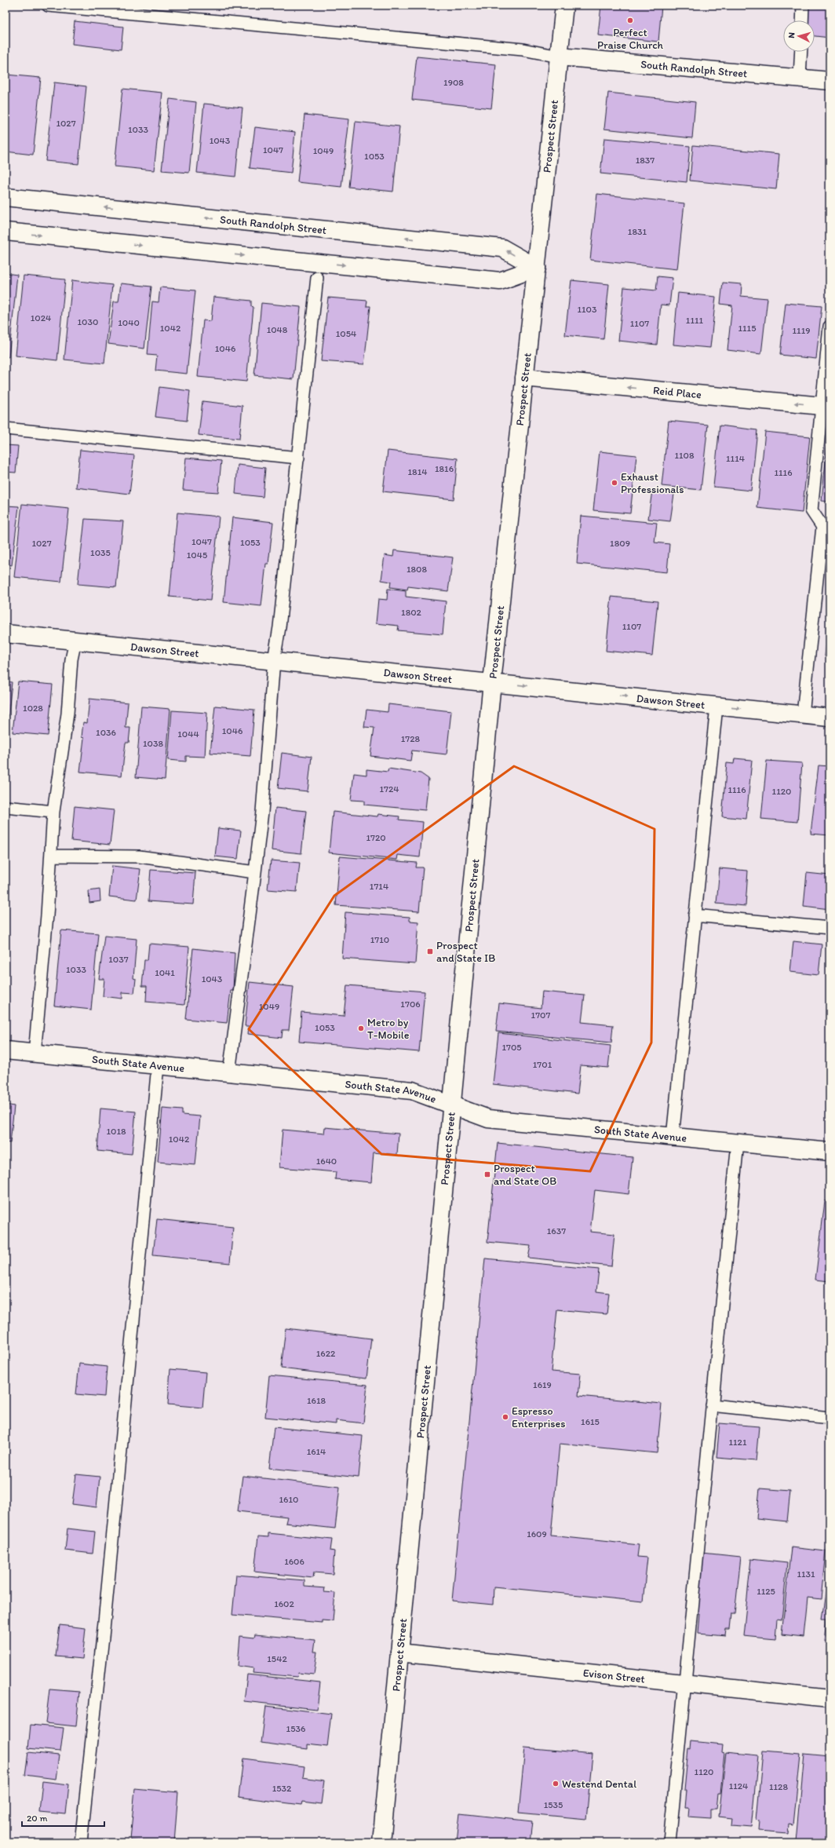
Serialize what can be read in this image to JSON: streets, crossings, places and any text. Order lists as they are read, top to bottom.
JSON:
{
  "streets": {
    "street": [
      "South Randolph Street",
      "Prospect Street",
      "Reid Place",
      "Dawson Street",
      "South State Avenue",
      "Evison Street"
    ]
  },
  "crossings": [
    ["South Randolph Street", "Prospect Street"],
    ["Prospect Street", "Reid Place"],
    ["Prospect Street", "Dawson Street"],
    ["Prospect Street", "South State Avenue"],
    ["Prospect Street", "Evison Street"]
  ],
  "one_way": ["Reid Place", "Dawson Street"],
  "places": {
    "other": [
      "Perfect Praise Church",
      "Exhaust Professionals",
      "Metro by T-Mobile",
      "Espresso Enterprises",
      "Westend Dental"
    ],
    "transit": ["Prospect and State IB", "Prospect and State OB"]
  },
  "house_numbers": [
    "1908",
    "1027",
    "1033",
    "1043",
    "1047",
    "1049",
    "1053",
    "1837",
    "1831",
    "1103",
    "1024",
    "1111",
    "1030",
    "1040",
    "1107",
    "1042",
    "1115",
    "1048",
    "1119",
    "1054",
    "1046",
    "1108",
    "1114",
    "1816",
    "1814",
    "1116",
    "1047",
    "1053",
    "1027",
    "1809",
    "1035",
    "1045",
    "1808",
    "1802",
    "1107",
    "1028",
    "1046",
    "1036",
    "1044",
    "1728",
    "1038",
    "1724",
    "1116",
    "1120",
    "1720",
    "1714",
    "1710",
    "1037",
    "1033",
    "1041",
    "1043",
    "1706",
    "1049",
    "1707",
    "1053",
    "1705",
    "1701",
    "1018",
    "1042",
    "1640",
    "1637",
    "1622",
    "1619",
    "1618",
    "1615",
    "1121",
    "1614",
    "1610",
    "1609",
    "1606",
    "1131",
    "1125",
    "1602",
    "1542",
    "1536",
    "1120",
    "1124",
    "1128",
    "1532",
    "1535"
  ],
  "scale_bar": "20 m",
  "north": "left"
}
